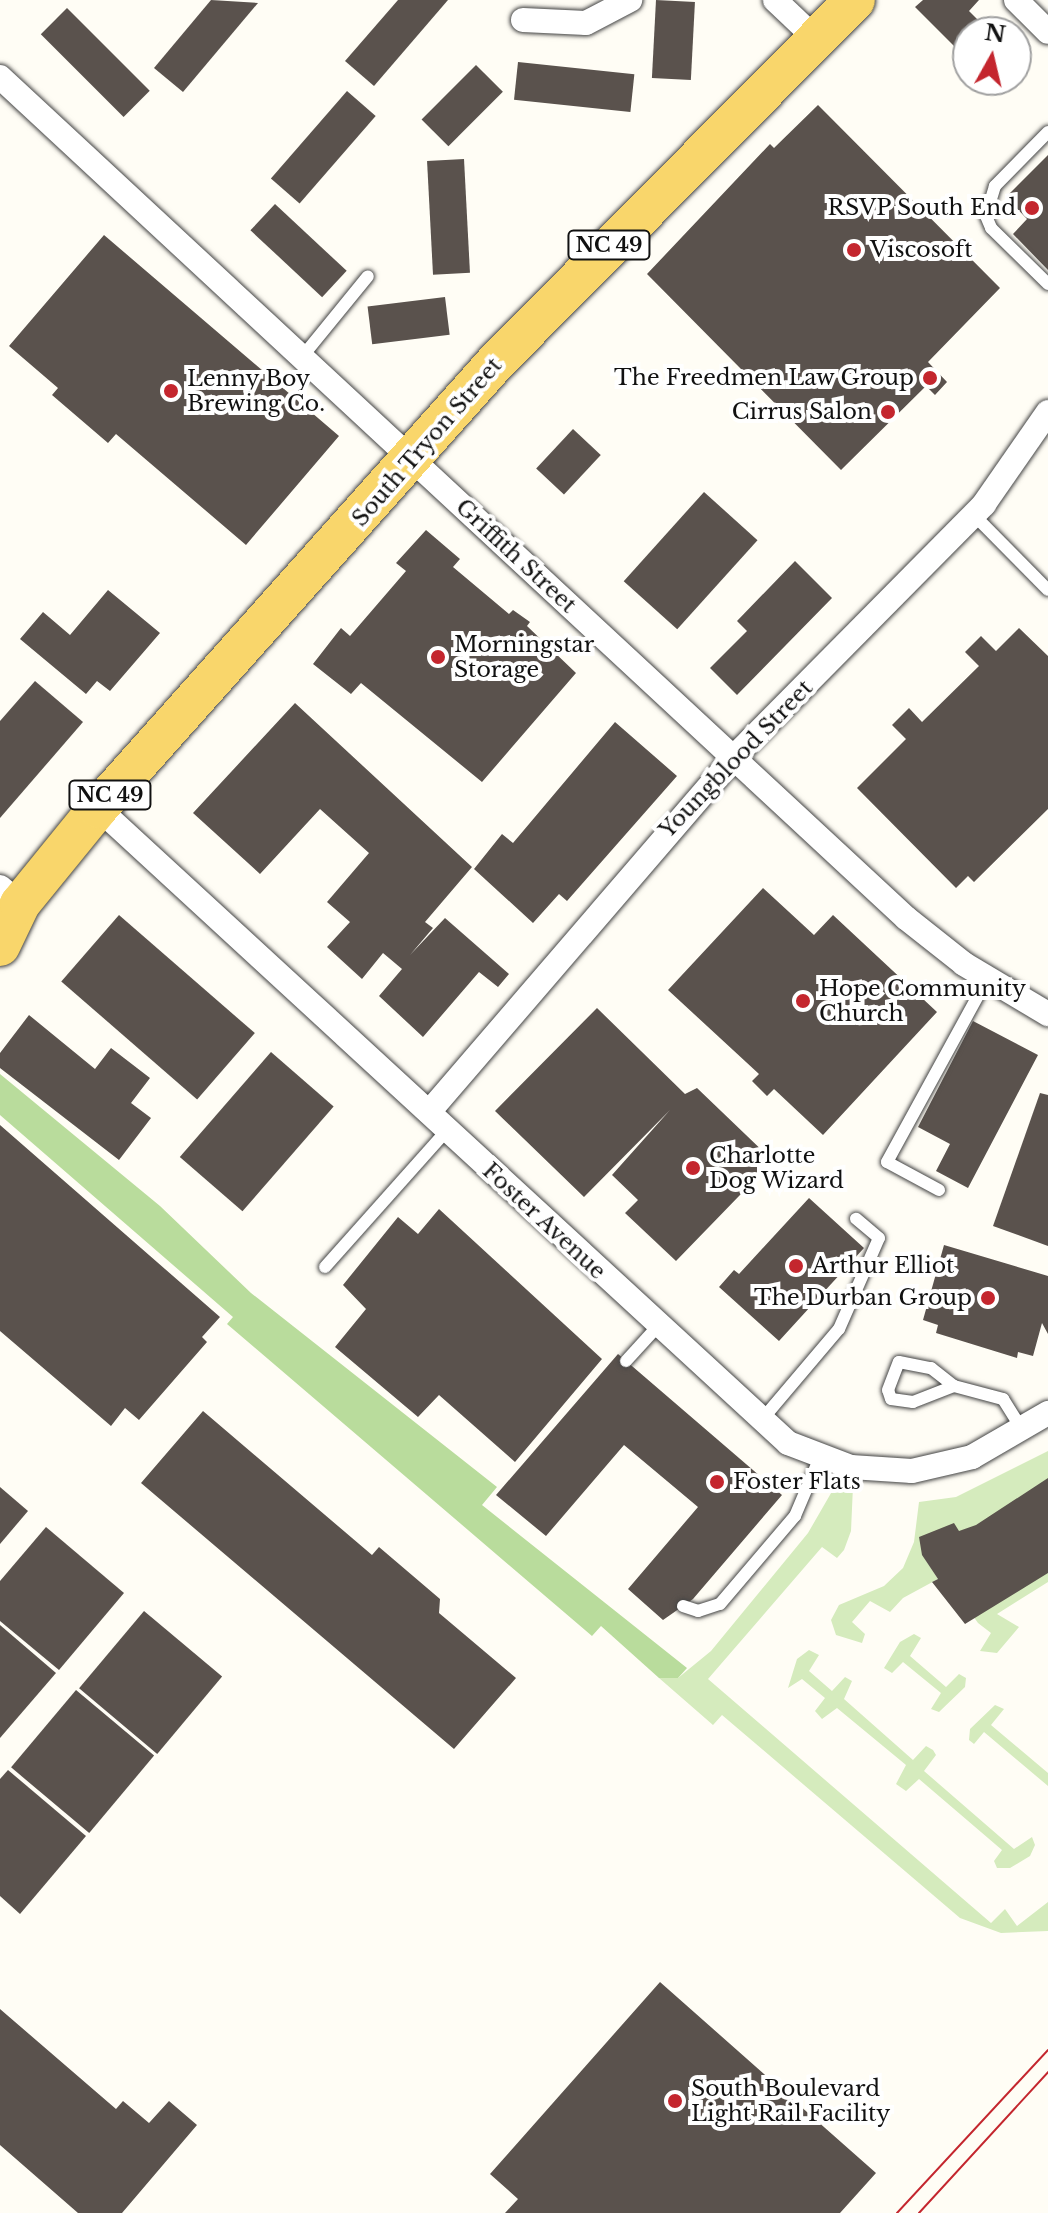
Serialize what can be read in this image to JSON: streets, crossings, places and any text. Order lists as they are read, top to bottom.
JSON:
{
  "streets": {
    "main road": ["NC 49", "South Tryon Street"],
    "street": ["Griffith Street", "Youngblood Street", "Foster Avenue"]
  },
  "crossings": [
    ["South Tryon Street", "Griffith Street"],
    ["South Tryon Street", "Foster Avenue"],
    ["Griffith Street", "Youngblood Street"],
    ["Youngblood Street", "Foster Avenue"]
  ],
  "places": [
    "RSVP South End",
    "Viscosoft",
    "The Freedmen Law Group",
    "Lenny Boy Brewing Co.",
    "Cirrus Salon",
    "Morningstar Storage",
    "Hope Community Church",
    "Charlotte Dog Wizard",
    "Arthur Elliot",
    "The Durban Group",
    "Foster Flats",
    "South Boulevard Light Rail Facility"
  ],
  "north": "top"
}
